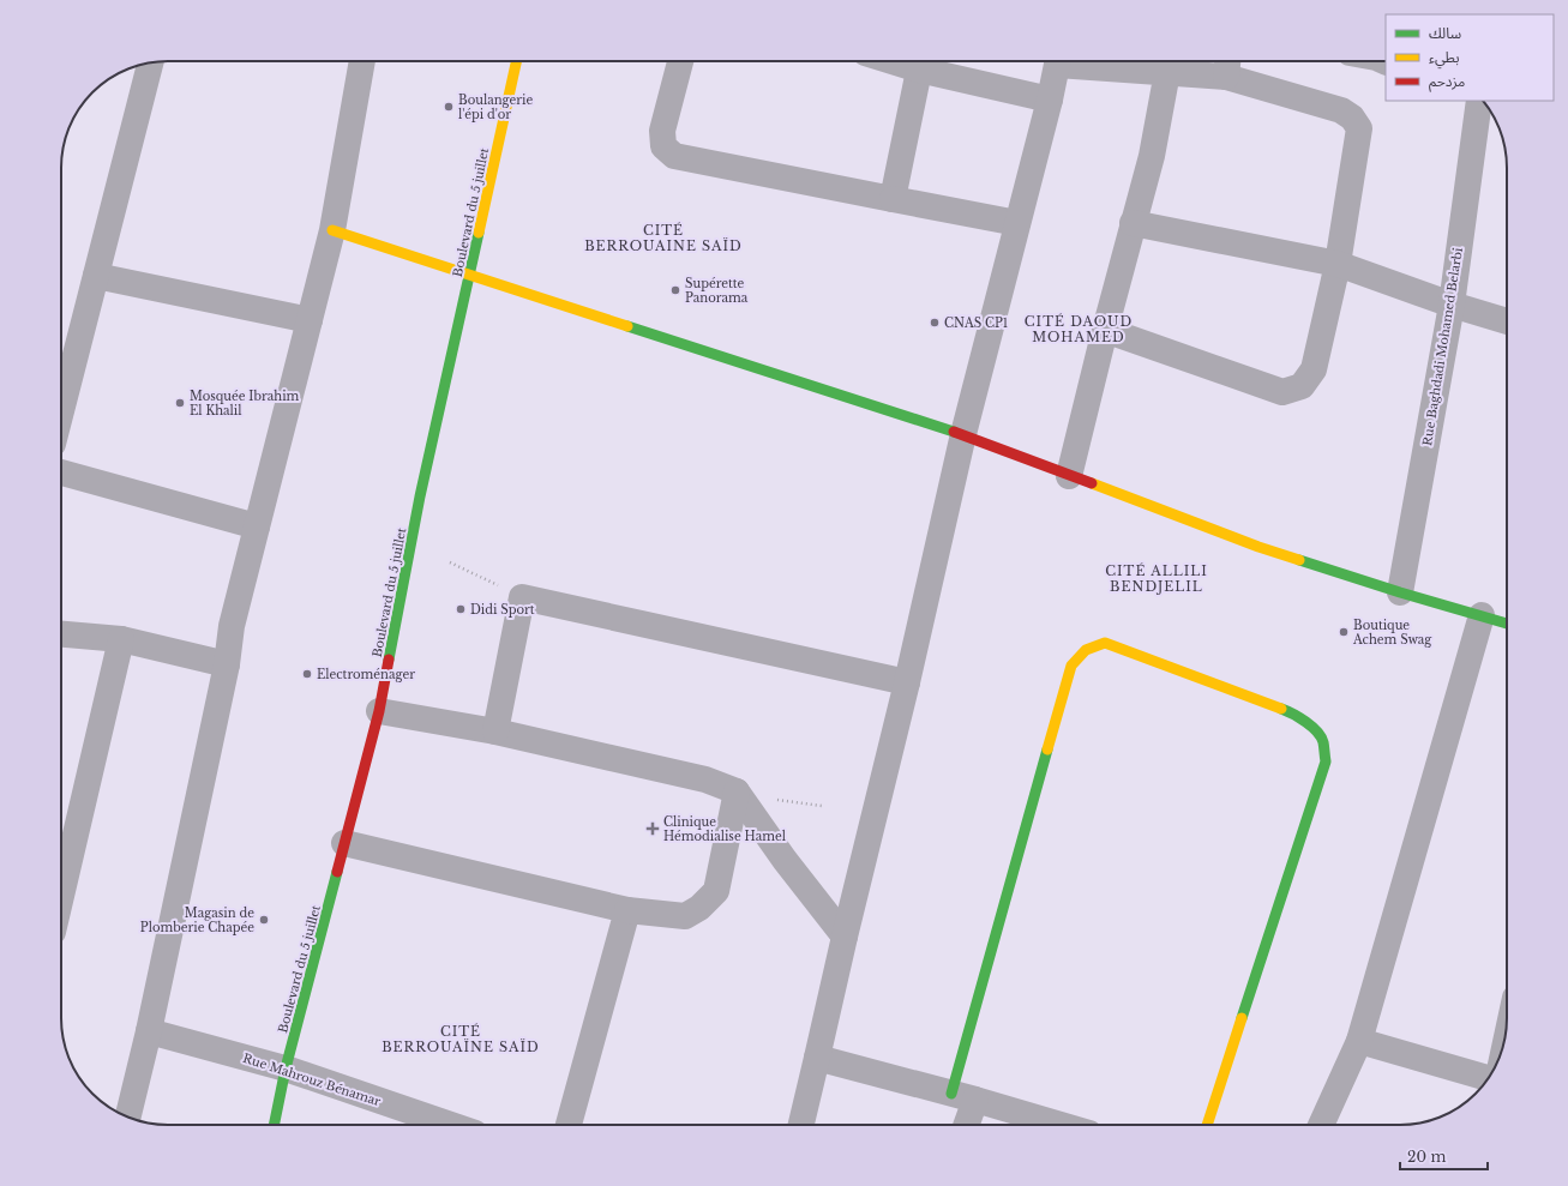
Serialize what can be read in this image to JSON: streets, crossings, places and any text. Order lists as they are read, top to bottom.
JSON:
{
  "streets": {
    "street": ["Boulevard du 5 juillet", "Rue Baghdadi Mohamed Belarbi", "Rue Mahrouz Bénamar"]
  },
  "crossings": [
    ["Boulevard du 5 juillet", "Rue Mahrouz Bénamar"]
  ],
  "districts": [
    "CITÉ BERROUAINE SAÏD",
    "CITÉ DAOUD MOHAMED",
    "CITÉ ALLILI BENDJELIL",
    "CITÉ BERROUAÏNE SAÏD"
  ],
  "places": {
    "other": [
      "Boulangerie l'épi d'or",
      "Supérette Panorama",
      "CNAS CP1",
      "Mosquée Ibrahim El Khalil",
      "Didi Sport",
      "Boutique Achem Swag",
      "Electroménager",
      "Magasin de Plomberie Chapée"
    ],
    "health": ["Clinique Hémodialise Hamel"]
  },
  "legend": ["سالك", "بطيء", "مزدحم"],
  "scale_bar": "20 m"
}
